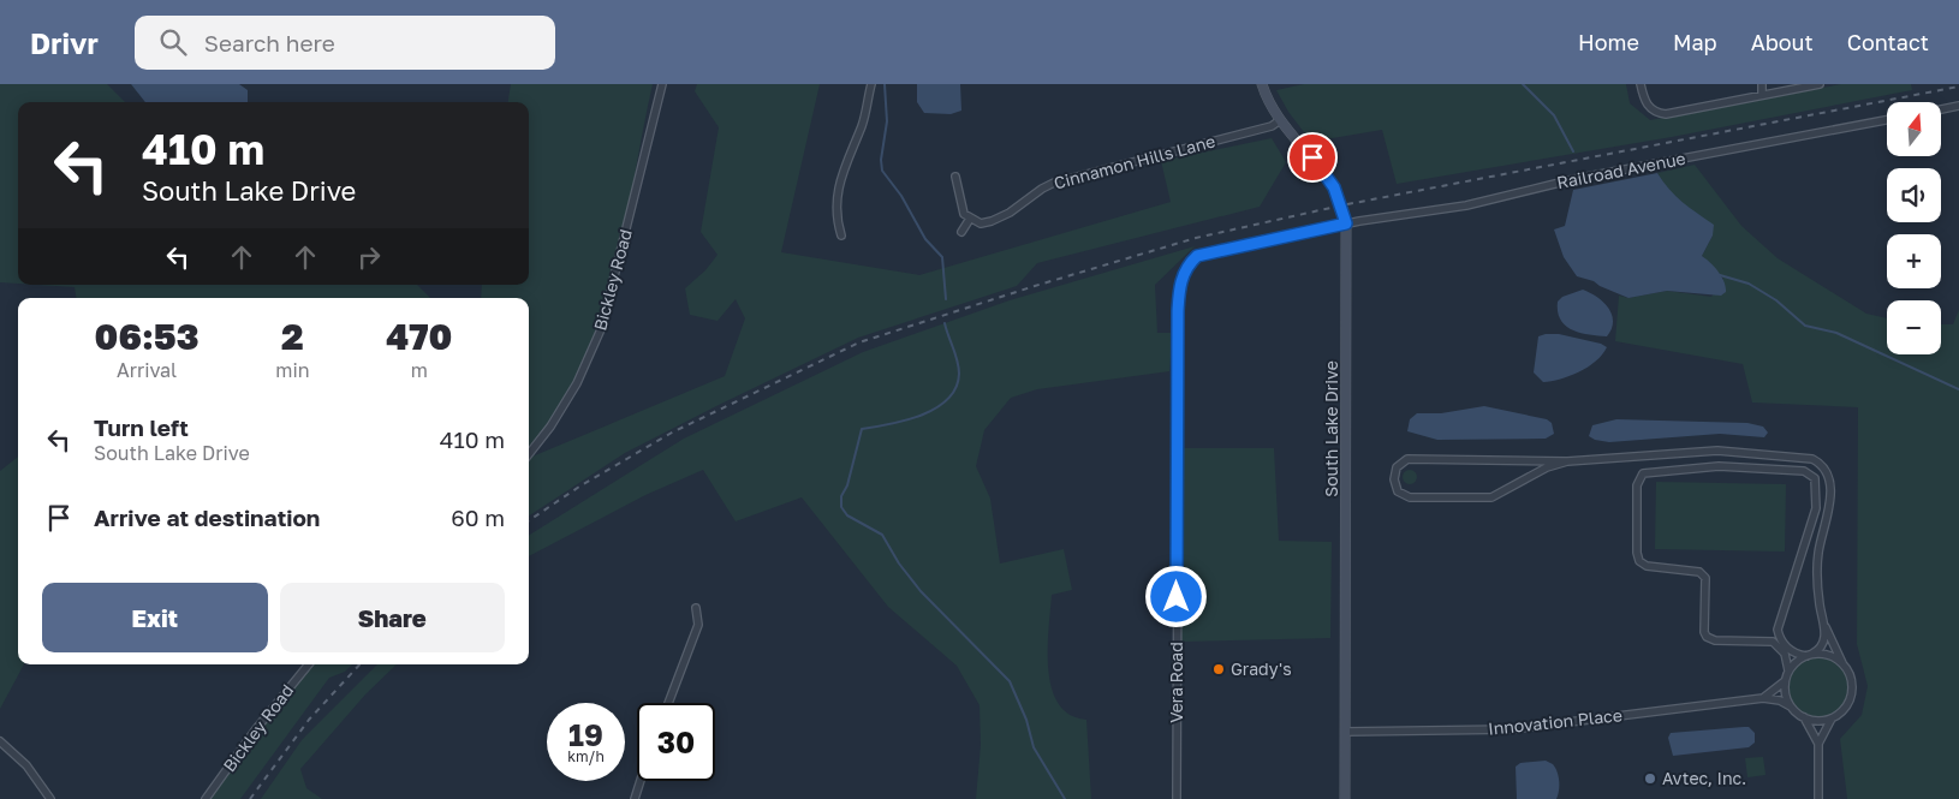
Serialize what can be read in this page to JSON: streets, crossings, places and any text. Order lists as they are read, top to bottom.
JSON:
{
  "streets": {
    "main road": ["South Lake Drive"],
    "street": [
      "Cinnamon Hills Lane",
      "Railroad Avenue",
      "Bickley Road",
      "Vera Road",
      "Innovation Place"
    ]
  },
  "crossings": [
    ["Cinnamon Hills Lane", "South Lake Drive"],
    ["Railroad Avenue", "South Lake Drive"],
    ["Railroad Avenue", "Vera Road"],
    ["South Lake Drive", "Vera Road"],
    ["South Lake Drive", "Innovation Place"]
  ],
  "places": ["Grady's", "Avtec, Inc."],
  "north": "top",
  "page": {
    "header": "Drivr",
    "search": "Search here",
    "nav": [
      "Home",
      "Map",
      "About",
      "Contact"
    ],
    "map_buttons": ["+", "−"],
    "turn": ["410 m", "South Lake Drive"],
    "eta": [
      "06:53",
      "Arrival",
      "2",
      "min",
      "470",
      "m"
    ],
    "list": [
      {
        "name": "Turn left",
        "note": "South Lake Drive",
        "value": "410 m"
      },
      {
        "name": "Arrive at destination",
        "value": "60 m"
      }
    ],
    "buttons": ["Exit", "Share"],
    "speed": "19 km/h",
    "limit": "30"
  }
}
